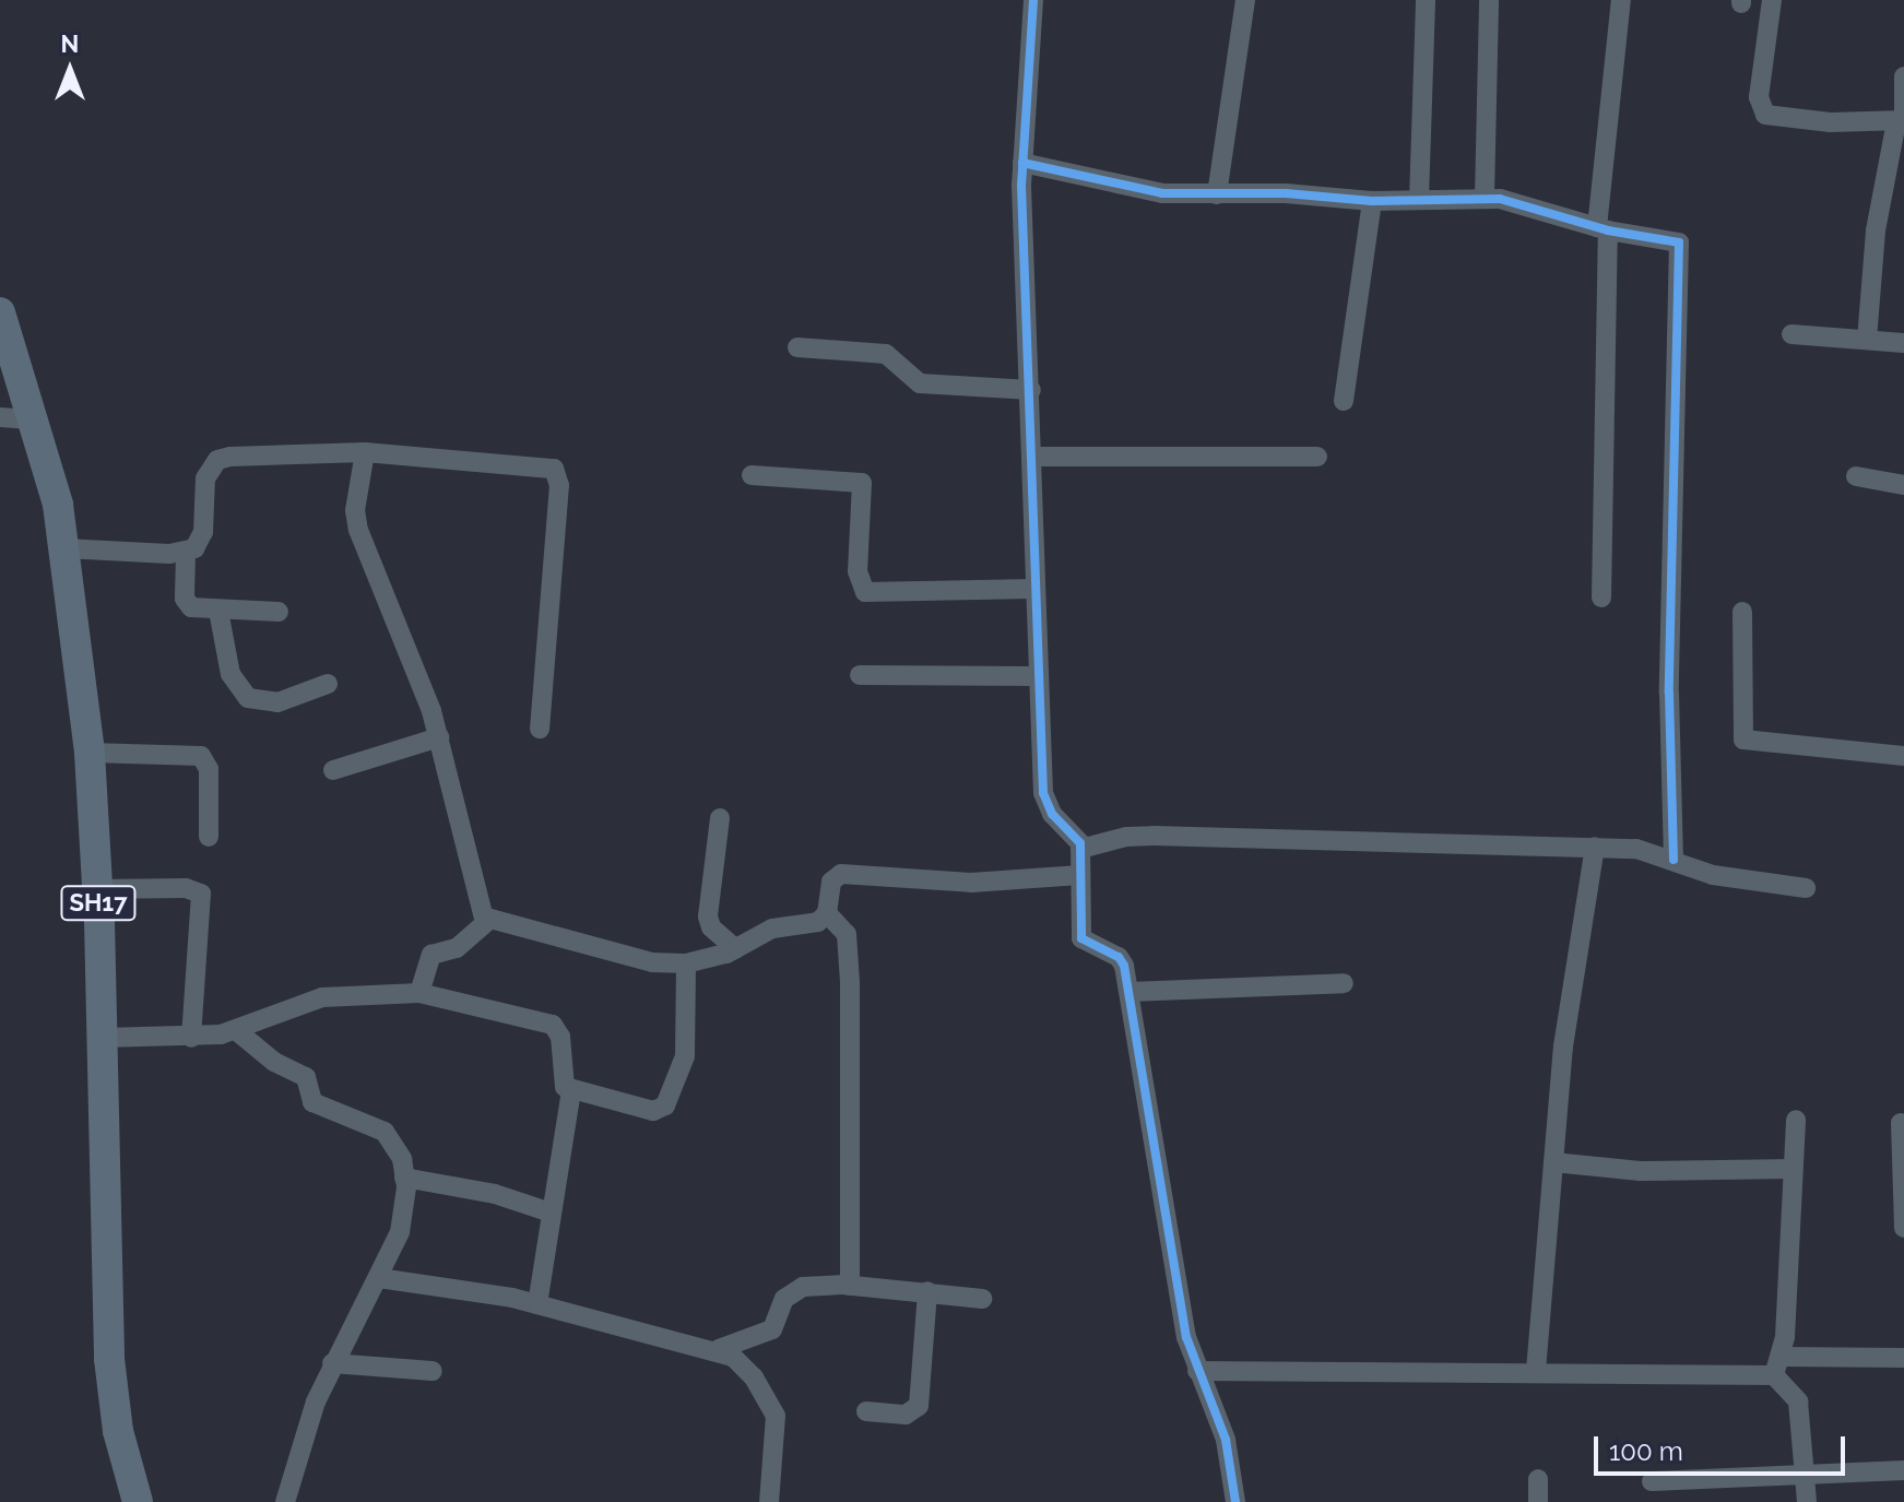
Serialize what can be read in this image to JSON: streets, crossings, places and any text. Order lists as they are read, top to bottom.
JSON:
{
  "streets": {
    "main road": ["SH17"]
  },
  "scale_bar": "100 m",
  "north": "top"
}
